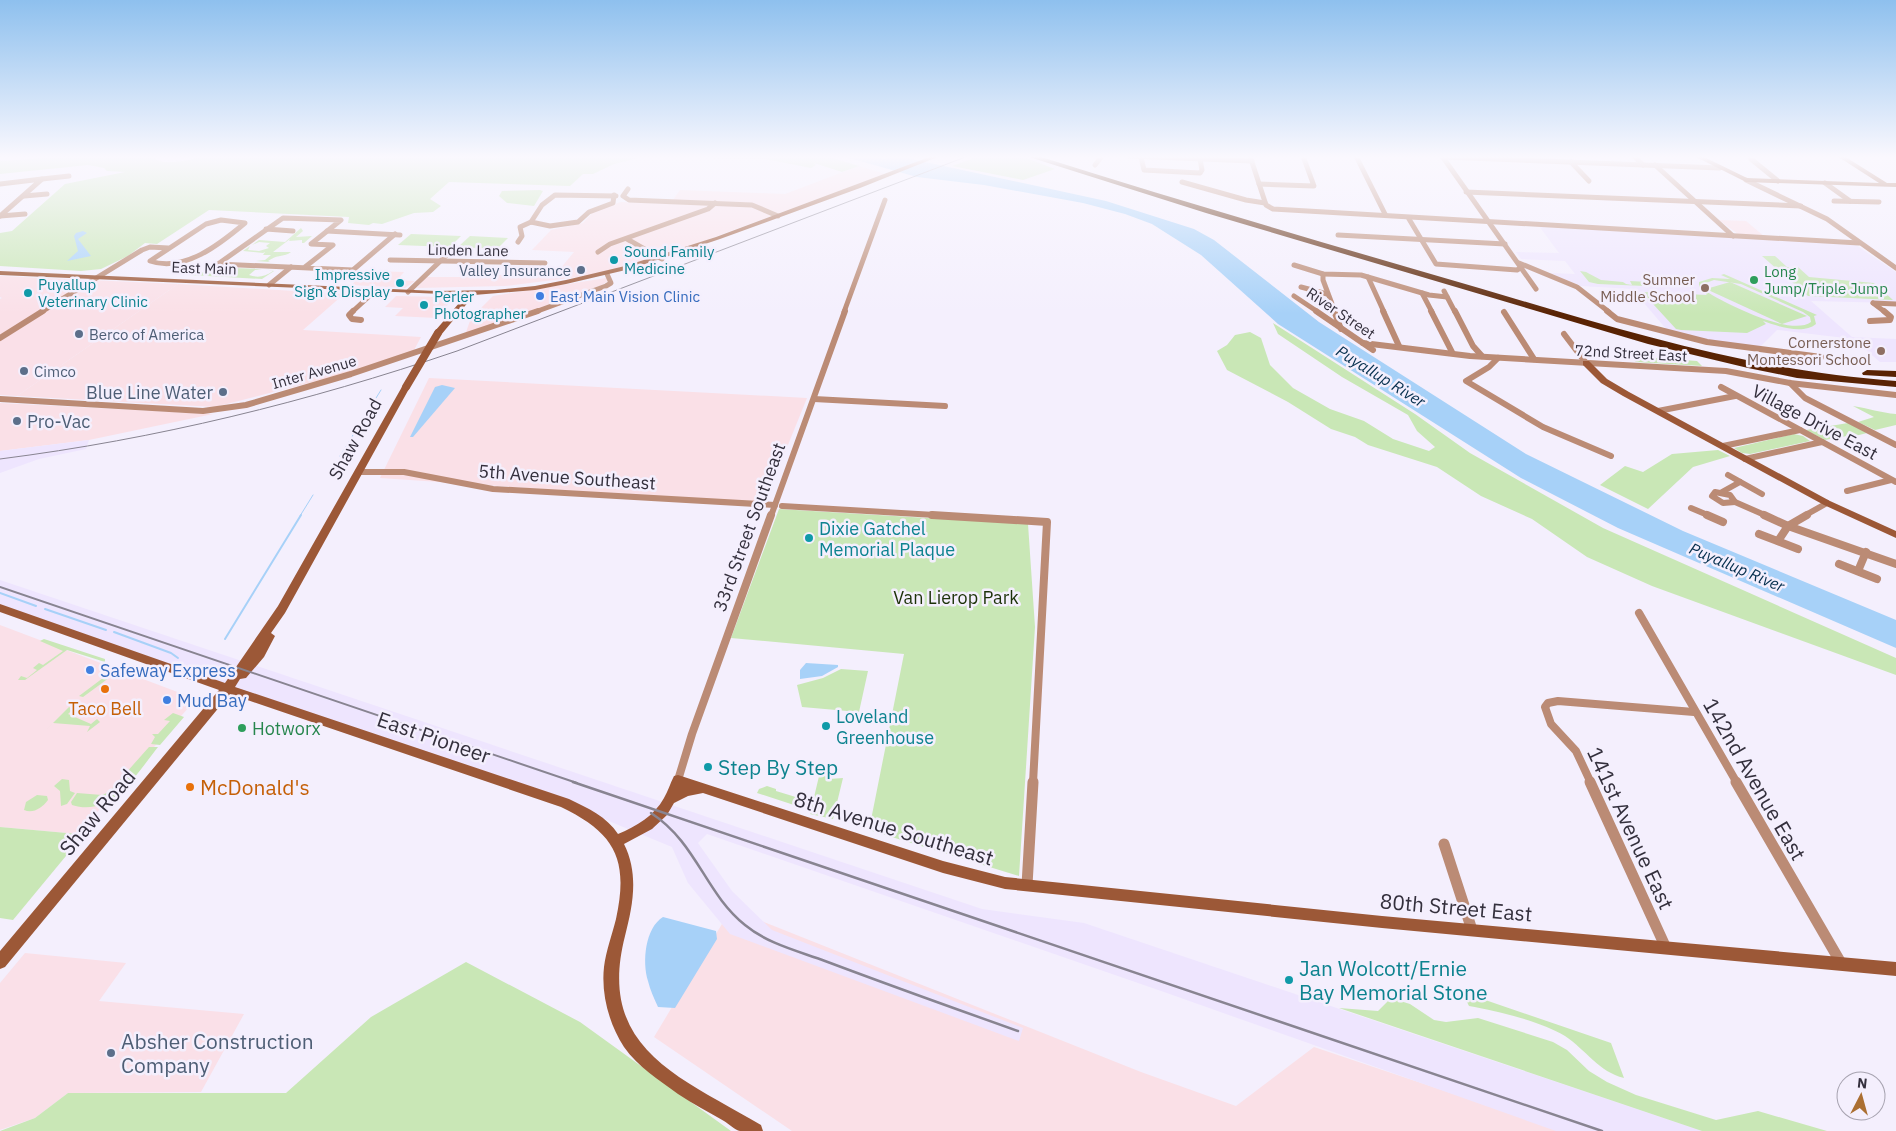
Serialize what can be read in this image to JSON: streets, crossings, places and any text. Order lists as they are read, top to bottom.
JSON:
{
  "streets": {
    "main road": [
      "East Main",
      "Shaw Road",
      "33rd Street Southeast",
      "East Pioneer",
      "8th Avenue Southeast",
      "80th Street East"
    ],
    "street": [
      "Linden Lane",
      "River Street",
      "72nd Street East",
      "Inter Avenue",
      "Village Drive East",
      "5th Avenue Southeast",
      "142nd Avenue East",
      "141st Avenue East"
    ]
  },
  "crossings": [
    ["East Main", "Inter Avenue"],
    ["East Main", "Shaw Road"],
    ["River Street", "72nd Street East"],
    ["Shaw Road", "5th Avenue Southeast"],
    ["Shaw Road", "East Pioneer"],
    ["5th Avenue Southeast", "33rd Street Southeast"],
    ["5th Avenue Southeast", "80th Street East"],
    ["33rd Street Southeast", "East Pioneer"],
    ["33rd Street Southeast", "8th Avenue Southeast"],
    ["142nd Avenue East", "141st Avenue East"],
    ["142nd Avenue East", "80th Street East"],
    ["8th Avenue Southeast", "80th Street East"],
    ["141st Avenue East", "80th Street East"]
  ],
  "water": ["Puyallup River"],
  "parks": ["Van Lierop Park"],
  "places": [
    "Sound Family Medicine",
    "Valley Insurance",
    "Long Jump/Triple Jump",
    "Impressive Sign & Display",
    "Sumner Middle School",
    "Puyallup Veterinary Clinic",
    "East Main Vision Clinic",
    "Perler Photographer",
    "Berco of America",
    "Cornerstone Montessori School",
    "Cimco",
    "Blue Line Water",
    "Pro-Vac",
    "Dixie Gatchel Memorial Plaque",
    "Safeway Express",
    "Taco Bell",
    "Mud Bay",
    "Loveland Greenhouse",
    "Hotworx",
    "Step By Step",
    "McDonald's",
    "Jan Wolcott/Ernie Bay Memorial Stone",
    "Absher Construction Company"
  ],
  "north": "top"
}
